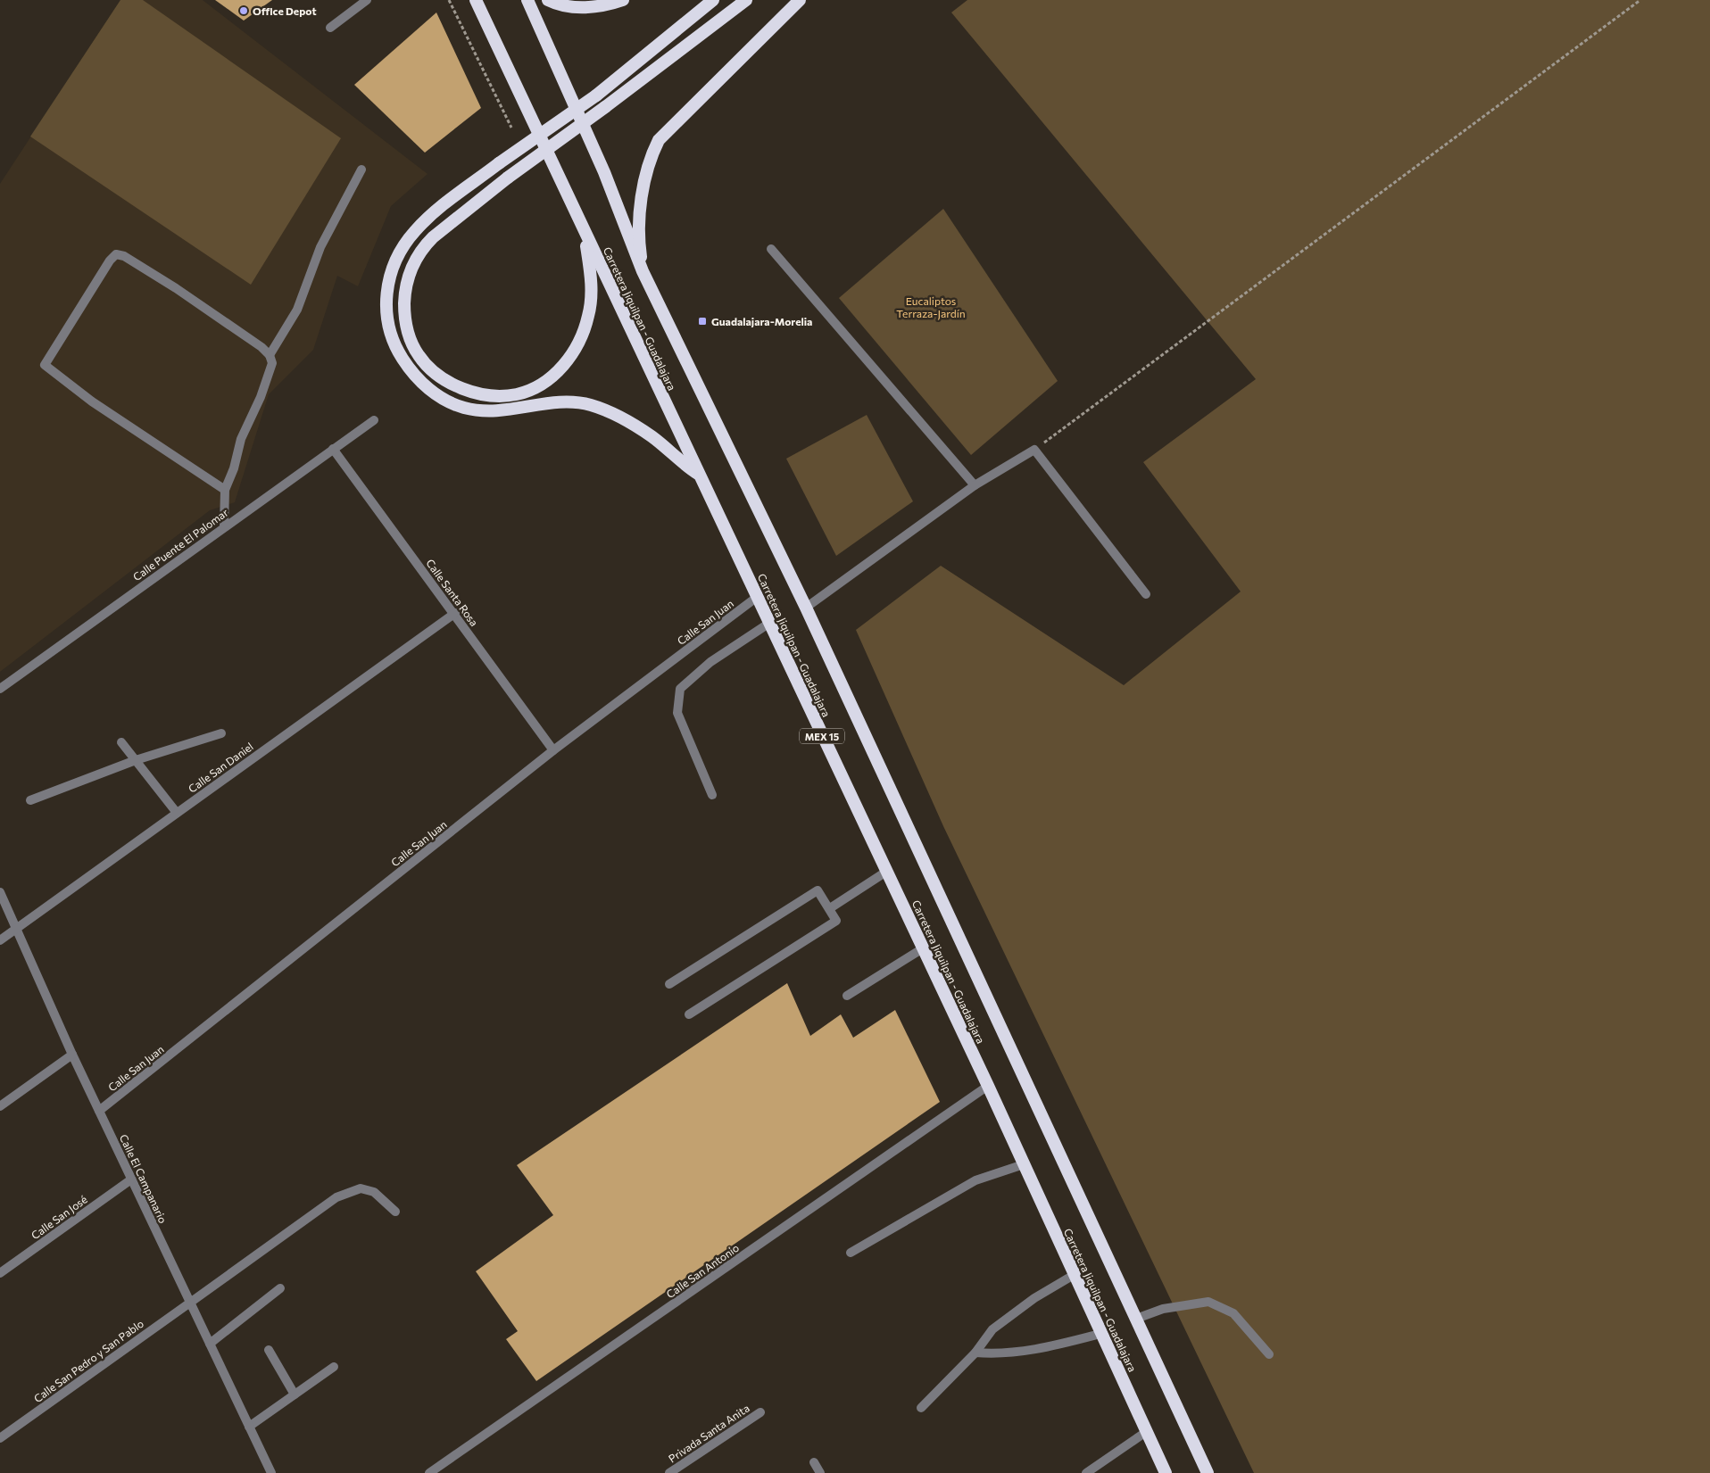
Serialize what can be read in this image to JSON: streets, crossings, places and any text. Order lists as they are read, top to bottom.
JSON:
{
  "streets": {
    "highway": ["Carretera Jiquilpan - Guadalajara", "MEX 15"],
    "street": [
      "Calle Puente El Palomar",
      "Calle Santa Rosa",
      "Calle San Juan",
      "Calle San Daniel",
      "Calle El Campanario",
      "Calle San José",
      "Calle San Antonio",
      "Calle San Pedro y San Pablo",
      "Privada Santa Anita"
    ]
  },
  "crossings": [
    ["Carretera Jiquilpan - Guadalajara", "Calle San Juan"],
    ["Carretera Jiquilpan - Guadalajara", "Calle San Antonio"],
    ["Calle Puente El Palomar", "Calle Santa Rosa"],
    ["Calle Santa Rosa", "Calle San Juan"],
    ["Calle Santa Rosa", "Calle San Daniel"],
    ["Calle San Juan", "Calle El Campanario"],
    ["Calle San Daniel", "Calle El Campanario"],
    ["Calle El Campanario", "Calle San José"],
    ["Calle El Campanario", "Calle San Pedro y San Pablo"]
  ],
  "parks": ["Eucaliptos Terraza-Jardín"],
  "places": {
    "other": ["Office Depot"],
    "transit": ["Guadalajara-Morelia"]
  }
}
